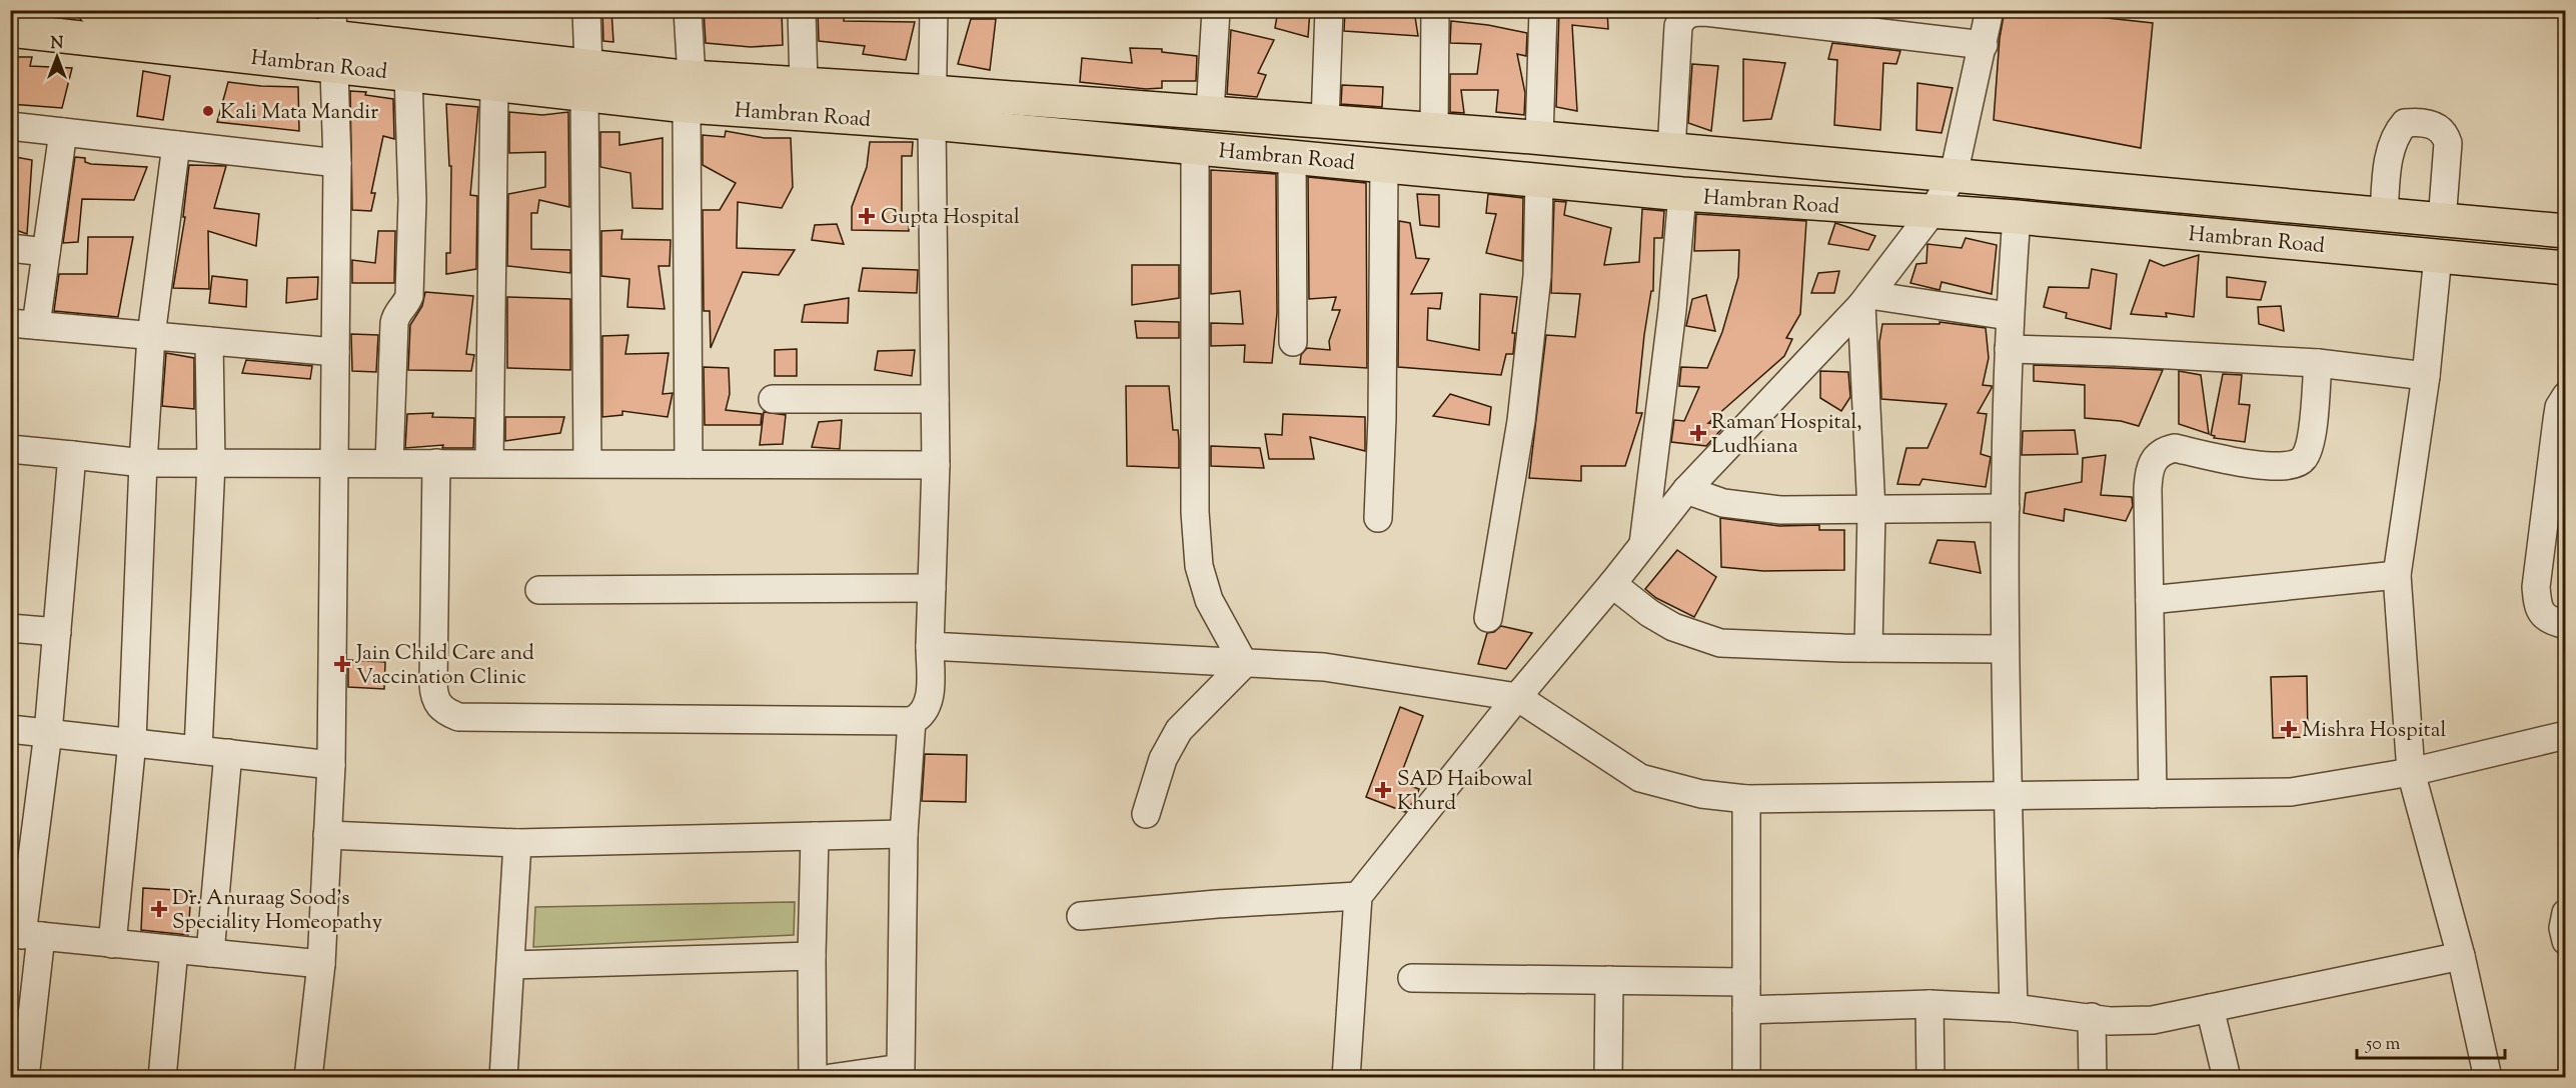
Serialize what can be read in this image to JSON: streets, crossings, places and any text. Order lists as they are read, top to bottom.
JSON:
{
  "streets": {
    "main road": ["Hambran Road"]
  },
  "places": {
    "other": ["Kali Mata Mandir"],
    "health": [
      "Gupta Hospital",
      "Raman Hospital, Ludhiana",
      "Jain Child Care and Vaccination Clinic",
      "Mishra Hospital",
      "SAD Haibowal Khurd",
      "Dr. Anuraag Sood's Speciality Homeopathy"
    ]
  },
  "scale_bar": "50 m",
  "north": "top"
}
